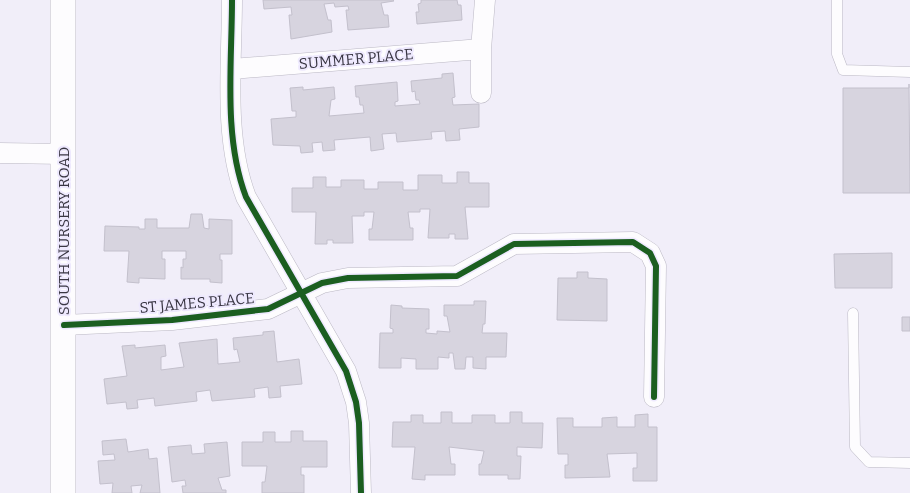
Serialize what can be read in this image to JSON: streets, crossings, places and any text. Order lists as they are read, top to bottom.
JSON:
{
  "streets": {
    "street": ["SUMMER PLACE", "SOUTH NURSERY ROAD", "ST JAMES PLACE"]
  },
  "crossings": [
    ["SOUTH NURSERY ROAD", "ST JAMES PLACE"]
  ]
}
